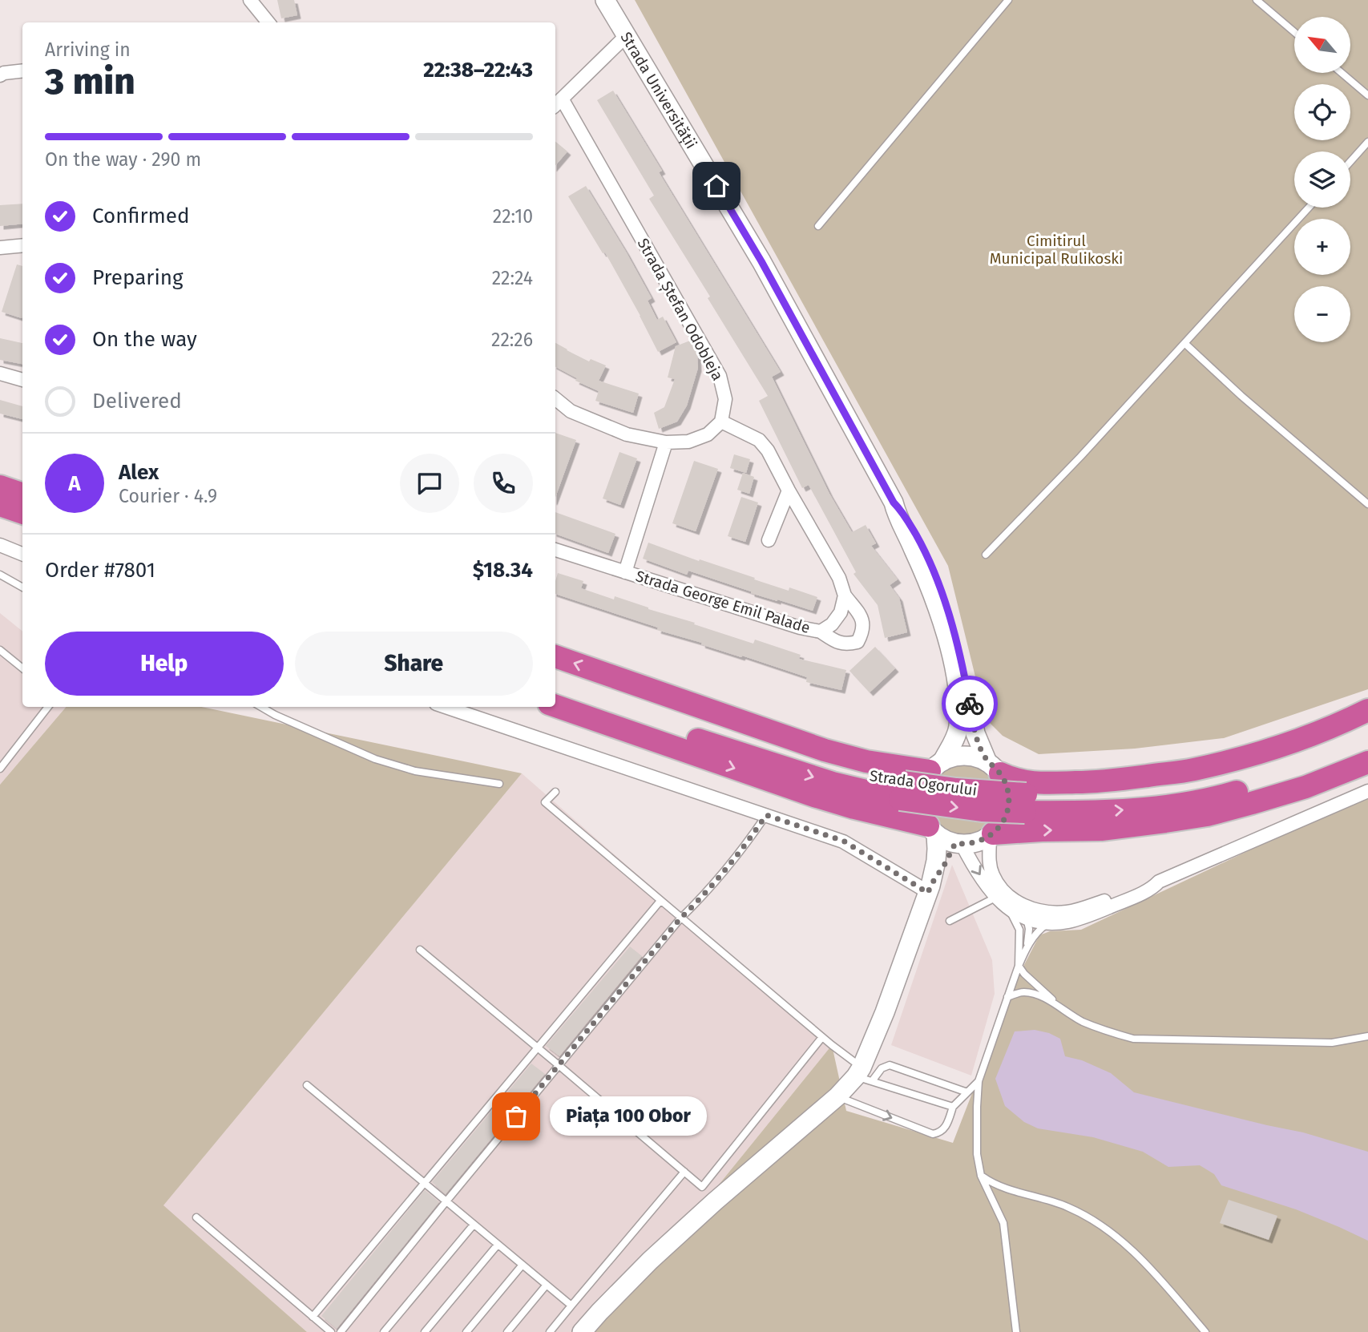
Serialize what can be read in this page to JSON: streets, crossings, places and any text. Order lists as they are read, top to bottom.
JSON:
{
  "streets": {
    "highway": ["Strada Ogorului"],
    "main road": ["Strada Universității"],
    "street": ["Strada Ștefan Odobleja", "Strada George Emil Palade"]
  },
  "crossings": [
    ["Strada Ștefan Odobleja", "Strada George Emil Palade"]
  ],
  "parks": ["Cimitirul Municipal Rulikoski"],
  "places": ["Piața 100 Obor"],
  "north": "top left",
  "page": {
    "map_buttons": ["+", "−"],
    "heading": ["3 min", "Arriving in", "22:38–22:43"],
    "panel": [
      "Alex",
      "Courier · 4.9",
      "Order #7801",
      "$18.34"
    ],
    "bar": "On the way · 290 m",
    "list": [
      ["Confirmed", "22:10"],
      ["Preparing", "22:24"],
      ["On the way", "22:26"],
      "Delivered"
    ],
    "round": "A",
    "buttons": ["Help", "Share"],
    "bubble": "Piața 100 Obor"
  }
}
